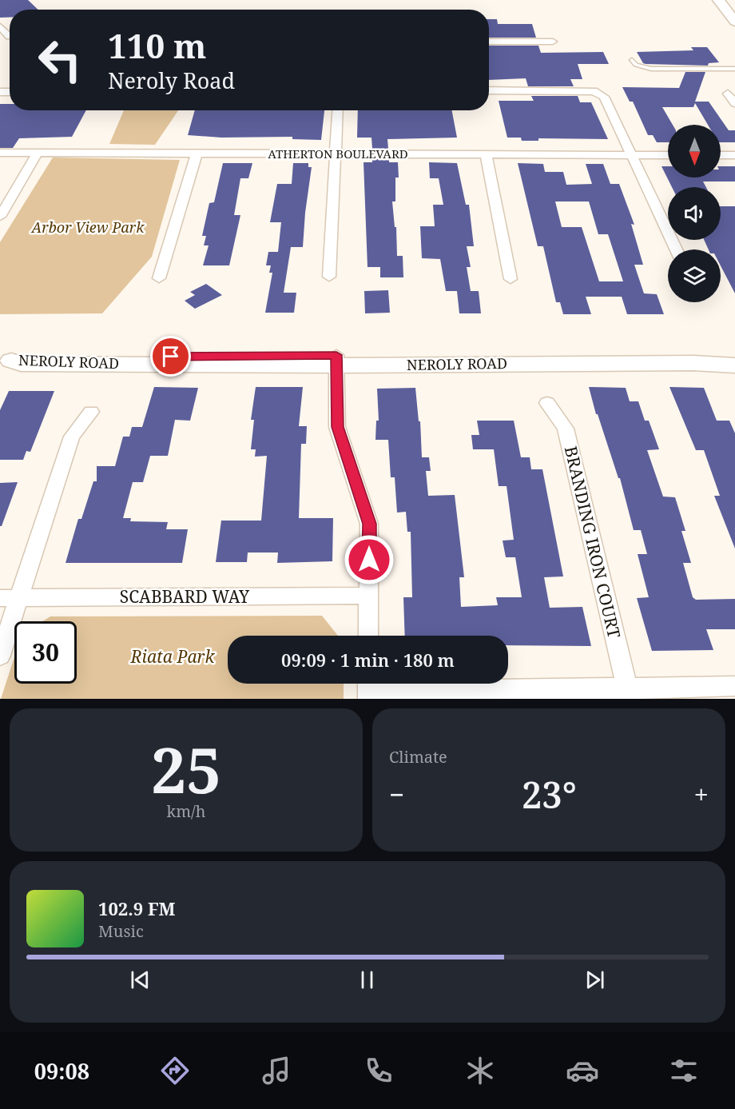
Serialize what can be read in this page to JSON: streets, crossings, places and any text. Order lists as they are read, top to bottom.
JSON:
{
  "streets": {
    "street": [
      "ATHERTON BOULEVARD",
      "NEROLY ROAD",
      "BRANDING IRON COURT",
      "SCABBARD WAY"
    ]
  },
  "parks": ["Arbor View Park", "Riata Park"],
  "north": "bottom",
  "page": {
    "turn": ["110 m", "Neroly Road"],
    "limit": "30",
    "trip": "09:09 · 1 min · 180 m",
    "tile": [
      ["25", "km/h"],
      "Climate"
    ],
    "heat": ["−", "23°", "+"],
    "song": ["102.9 FM", "Music"],
    "tabs": "09:08"
  }
}
